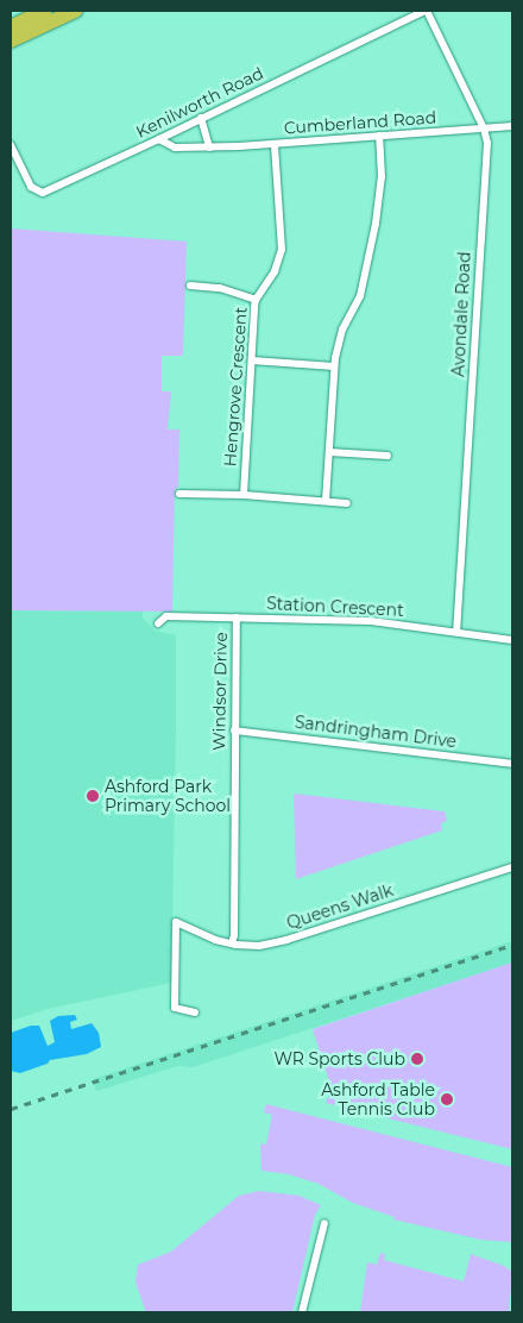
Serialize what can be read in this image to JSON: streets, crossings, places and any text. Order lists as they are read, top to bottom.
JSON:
{
  "streets": {
    "street": [
      "Kenilworth Road",
      "Cumberland Road",
      "Avondale Road",
      "Hengrove Crescent",
      "Station Crescent",
      "Windsor Drive",
      "Sandringham Drive",
      "Queens Walk"
    ]
  },
  "crossings": [
    ["Kenilworth Road", "Cumberland Road"],
    ["Kenilworth Road", "Avondale Road"],
    ["Cumberland Road", "Avondale Road"],
    ["Cumberland Road", "Hengrove Crescent"],
    ["Avondale Road", "Station Crescent"],
    ["Station Crescent", "Windsor Drive"],
    ["Windsor Drive", "Sandringham Drive"],
    ["Windsor Drive", "Queens Walk"]
  ],
  "places": ["Ashford Park Primary School", "WR Sports Club", "Ashford Table Tennis Club"]
}
